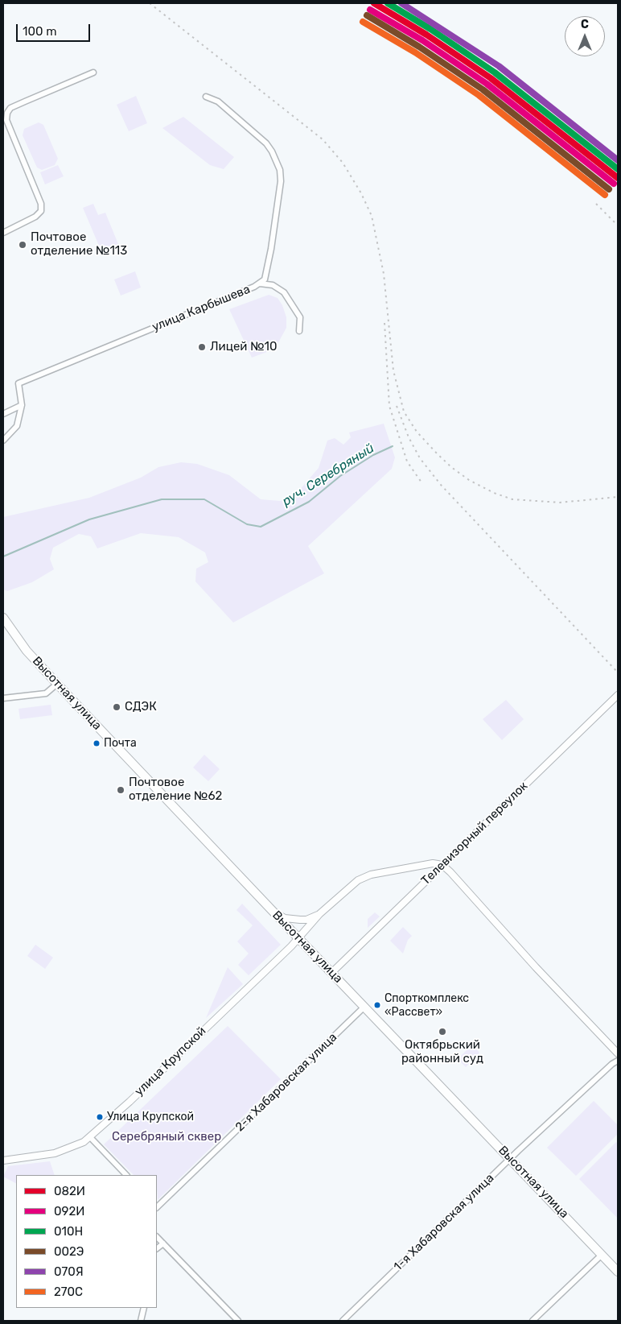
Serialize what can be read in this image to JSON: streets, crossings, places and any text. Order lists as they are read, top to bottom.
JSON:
{
  "streets": {
    "main road": ["Высотная улица"],
    "street": [
      "улица Карбышева",
      "Телевизорный переулок",
      "улица Крупской",
      "2-я Хабаровская улица",
      "1-я Хабаровская улица"
    ]
  },
  "crossings": [
    ["Высотная улица", "Телевизорный переулок"],
    ["Высотная улица", "улица Крупской"],
    ["Высотная улица", "2-я Хабаровская улица"],
    ["Высотная улица", "1-я Хабаровская улица"],
    ["Телевизорный переулок", "улица Крупской"]
  ],
  "water": ["руч. Серебряный"],
  "parks": ["Серебряный сквер"],
  "places": [
    "Почтовое отделение №113",
    "Лицей №10",
    "СДЭК",
    "Почта",
    "Почтовое отделение №62",
    "Спорткомплекс «Рассвет»",
    "Октябрьский районный суд",
    "Улица Крупской"
  ],
  "lines": [
    "transit line 082И",
    "transit line 010Н",
    "transit line 070Я",
    "transit line 092И",
    "transit line 002Э",
    "transit line 270С"
  ],
  "legend": [
    "082И",
    "092И",
    "010Н",
    "002Э",
    "070Я",
    "270С"
  ],
  "scale_bar": "100 m",
  "north": "top"
}
